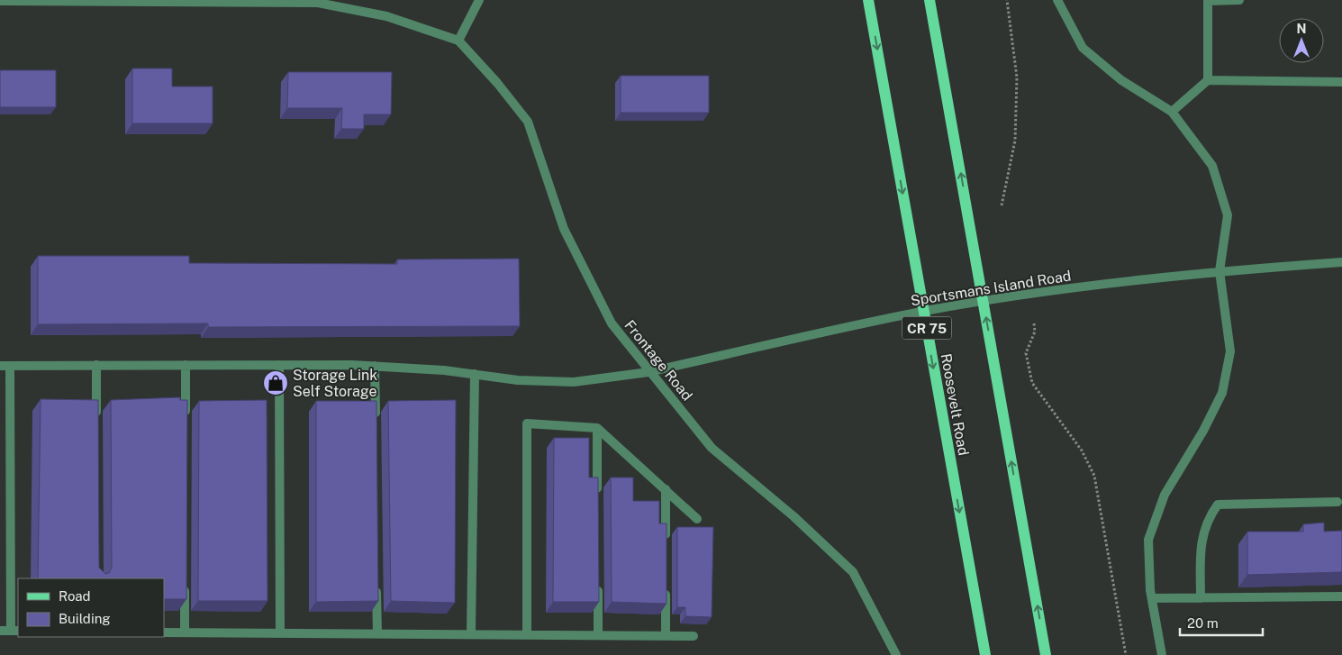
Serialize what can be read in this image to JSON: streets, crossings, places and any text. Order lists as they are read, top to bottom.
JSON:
{
  "streets": {
    "main road": ["CR 75", "Roosevelt Road"],
    "street": ["Sportsmans Island Road", "Frontage Road"]
  },
  "crossings": [
    ["Sportsmans Island Road", "Frontage Road"],
    ["Sportsmans Island Road", "Roosevelt Road"]
  ],
  "places": {
    "shop": ["Storage Link Self Storage"]
  },
  "legend": ["Road", "Building"],
  "scale_bar": "20 m",
  "north": "top"
}
